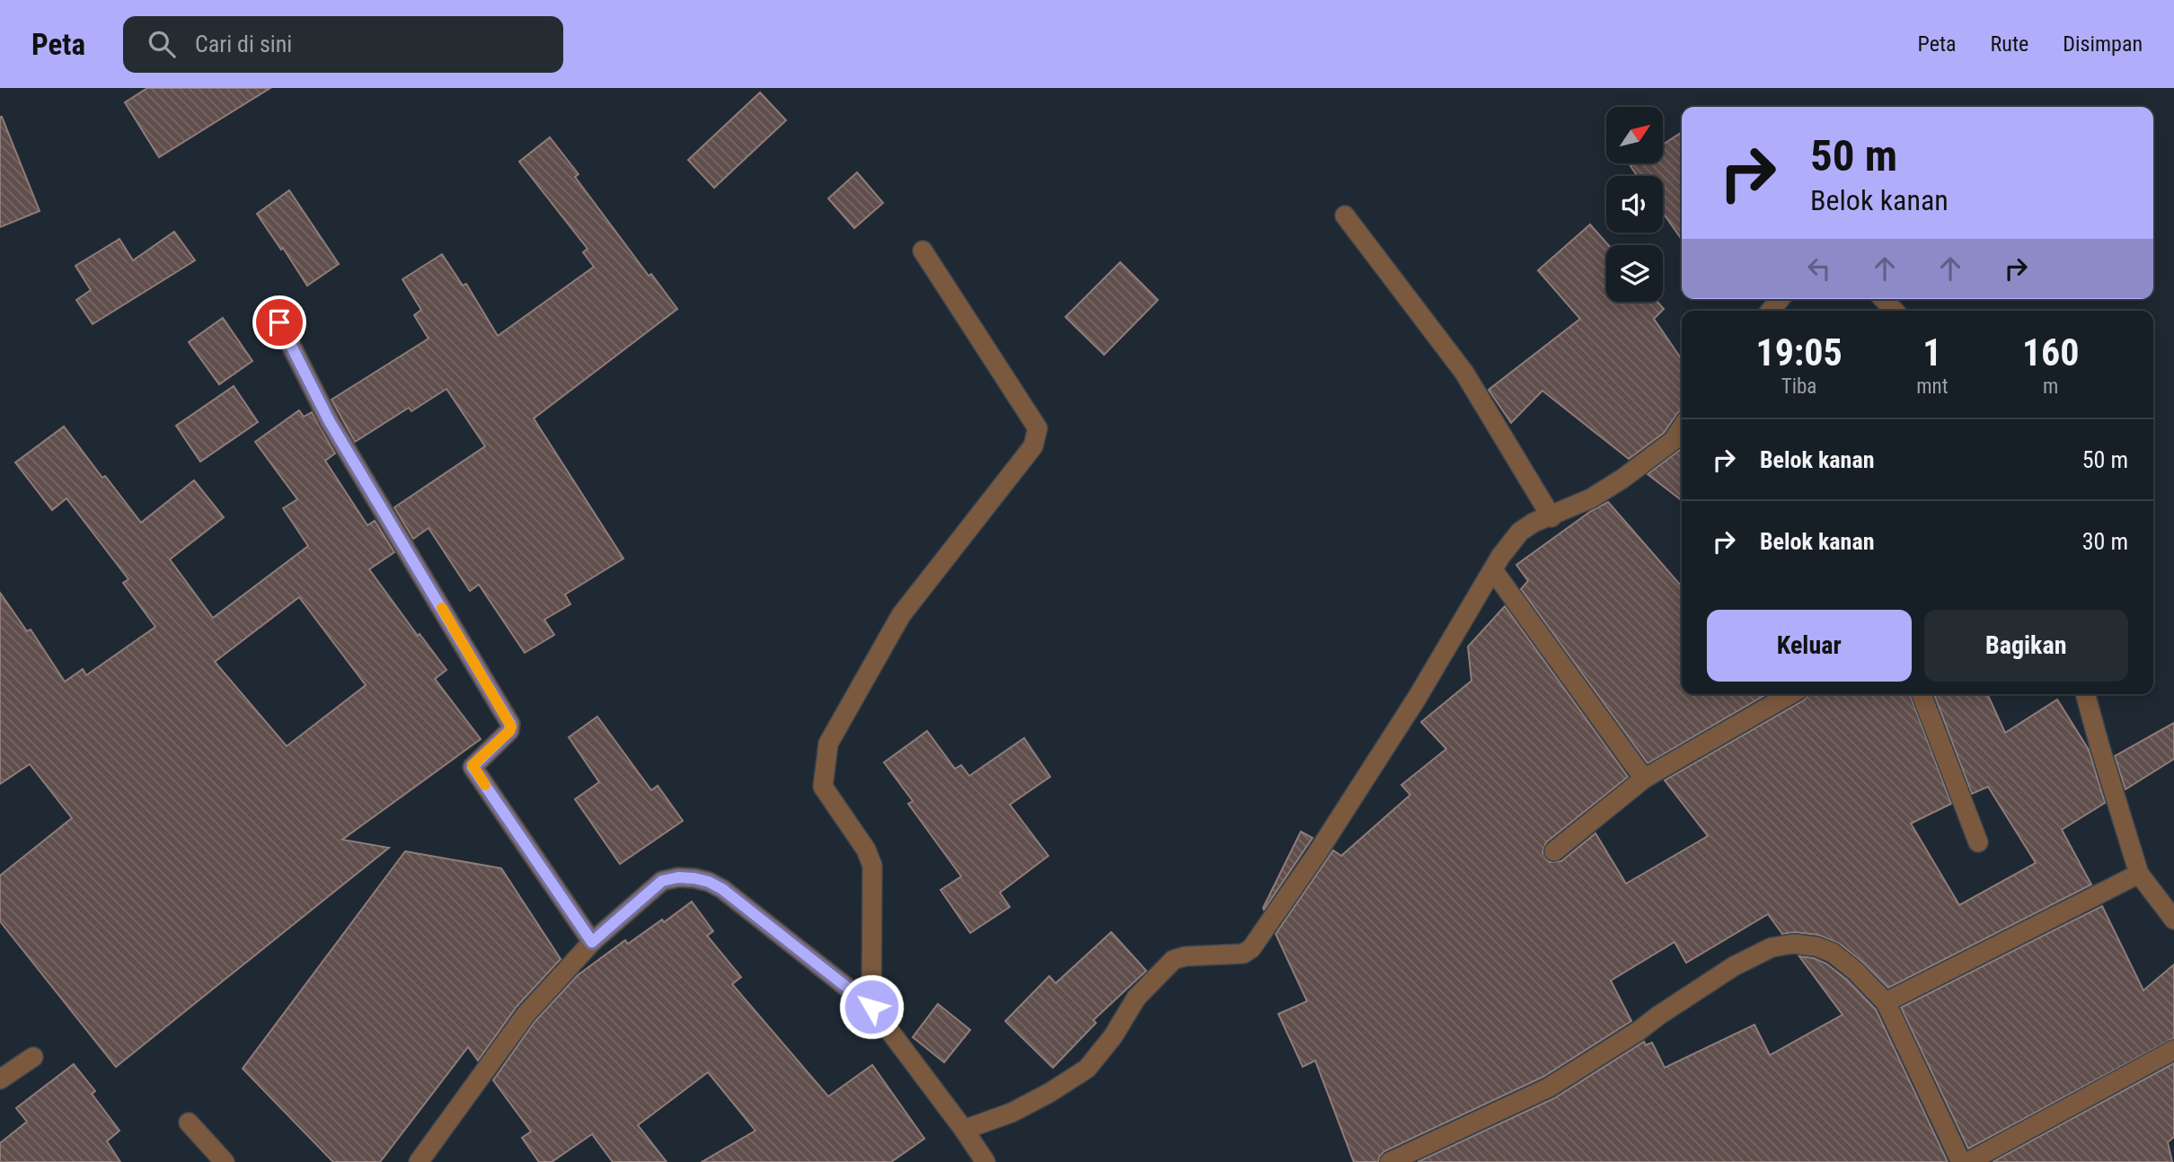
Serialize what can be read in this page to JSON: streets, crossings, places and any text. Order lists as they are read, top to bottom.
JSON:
{
  "north": "top right",
  "page": {
    "header": "Peta",
    "search": "Cari di sini",
    "nav": ["Peta", "Rute", "Disimpan"],
    "turn": ["50 m", "Belok kanan"],
    "eta": [
      "19:05",
      "Tiba",
      "1",
      "mnt",
      "160",
      "m"
    ],
    "list": [
      {
        "name": "Belok kanan",
        "value": "50 m"
      },
      {
        "name": "Belok kanan",
        "value": "30 m"
      }
    ],
    "buttons": ["Keluar", "Bagikan"]
  }
}
